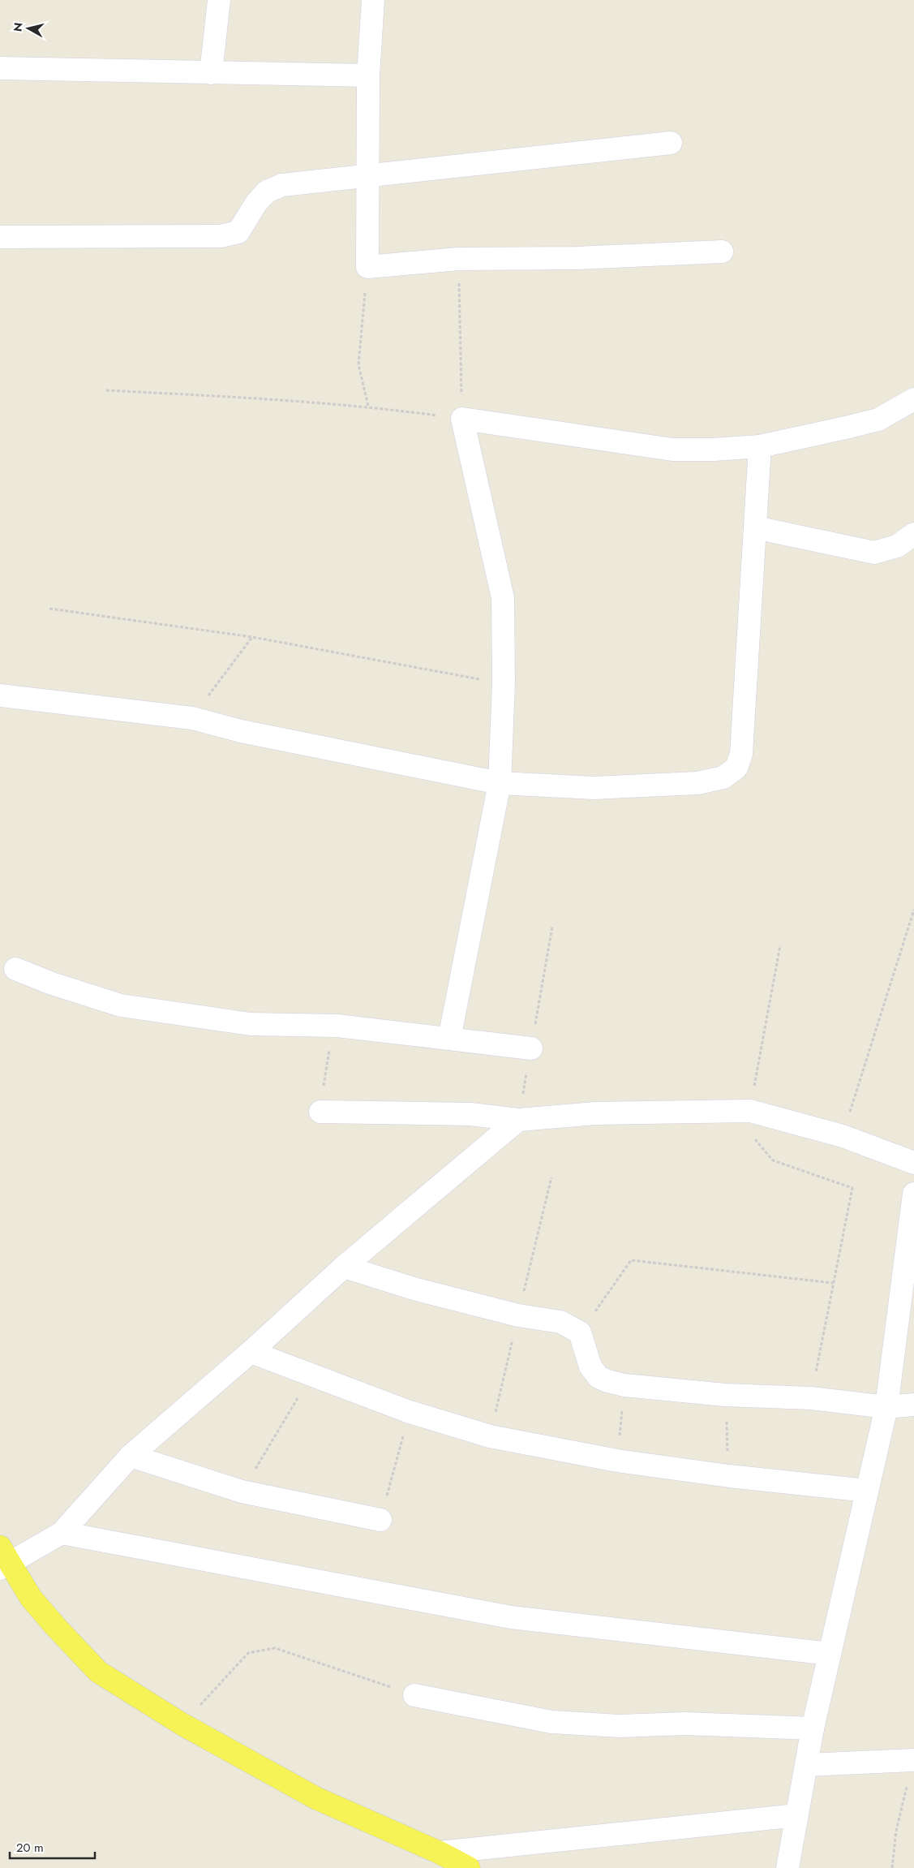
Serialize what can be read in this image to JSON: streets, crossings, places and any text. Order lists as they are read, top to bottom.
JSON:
{
  "scale_bar": "20 m",
  "north": "left"
}
